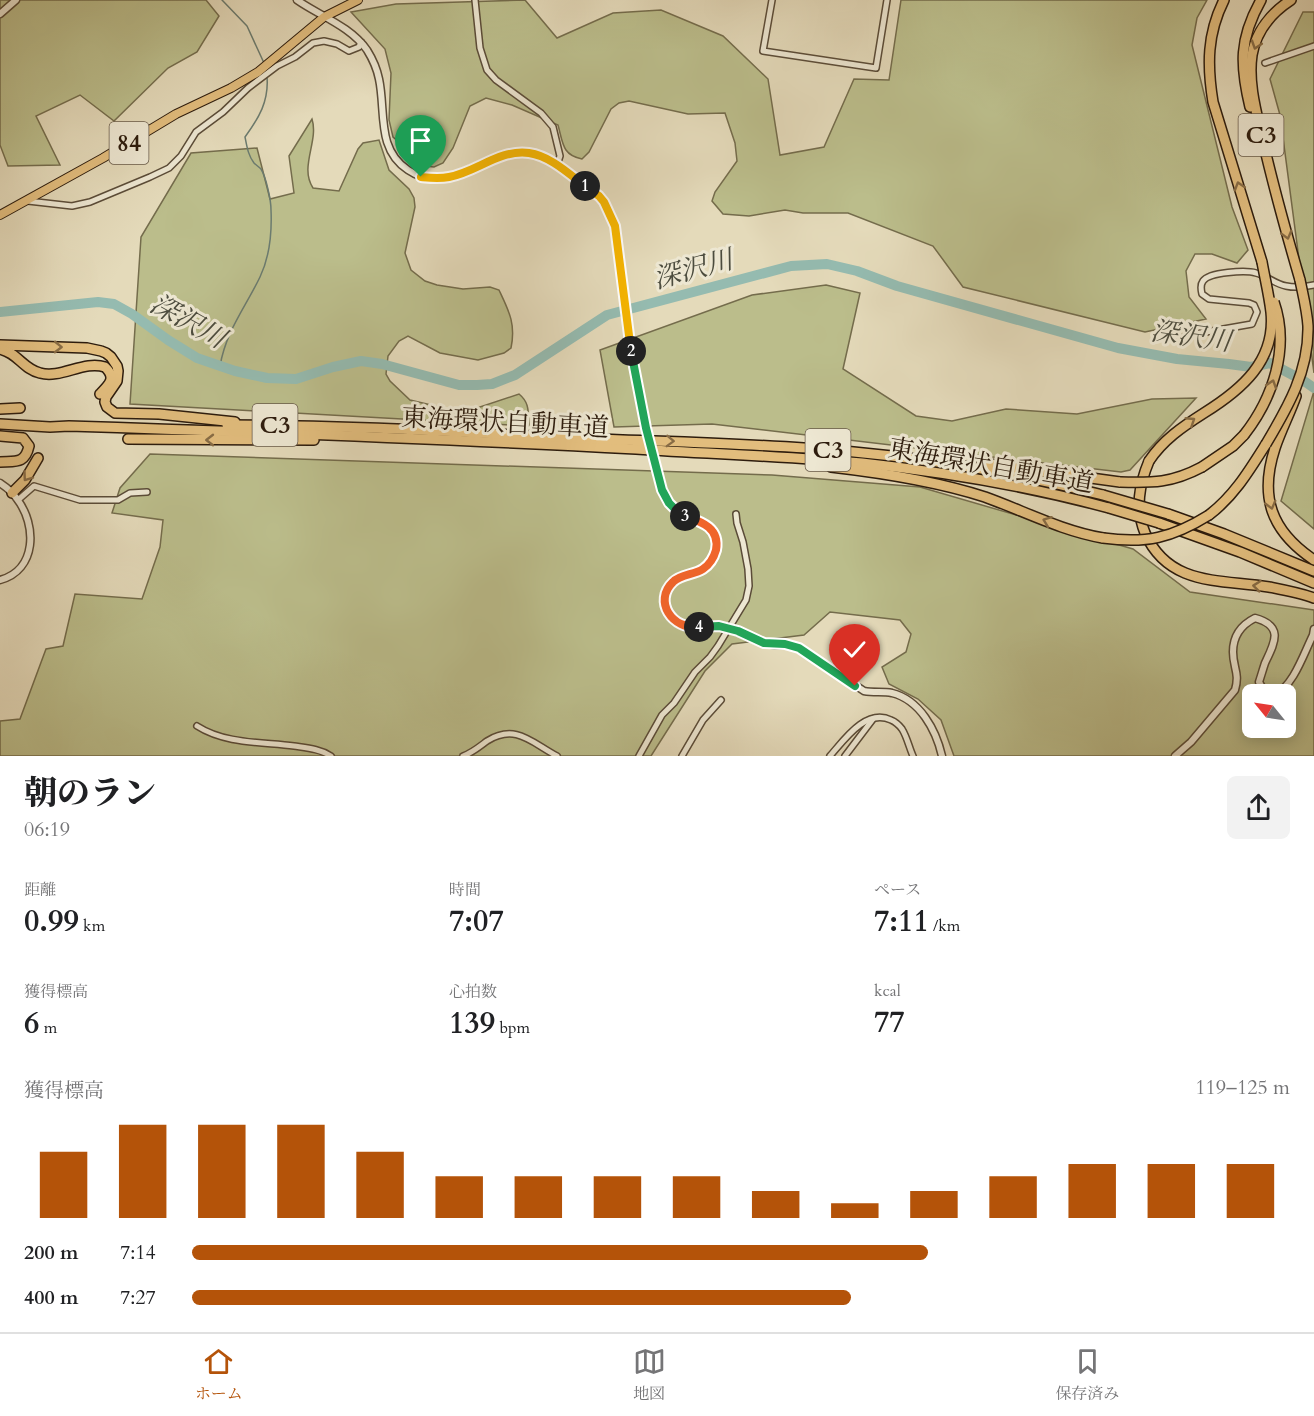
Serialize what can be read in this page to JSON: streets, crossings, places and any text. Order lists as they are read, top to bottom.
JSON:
{
  "streets": {
    "highway": ["C3", "東海環状自動車道"],
    "main road": ["84"]
  },
  "crossings": [
    ["C3", "東海環状自動車道"]
  ],
  "water": ["深沢川"],
  "north": "top left",
  "page": {
    "pins": [
      "1",
      "2",
      "3",
      "4"
    ],
    "heading": ["朝のラン", "06:19"],
    "stats": [
      ["距離", "0.99 km"],
      ["時間", "7:07"],
      ["ペース", "7:11 /km"],
      ["獲得標高", "6 m"],
      ["心拍数", "139 bpm"],
      ["kcal", "77"]
    ],
    "chart": ["獲得標高", "119–125 m"],
    "list": [
      {
        "name": "200 m",
        "note": "7:14"
      },
      {
        "name": "400 m",
        "note": "7:27"
      }
    ],
    "tabs": ["ホーム", "地図", "保存済み"]
  }
}
